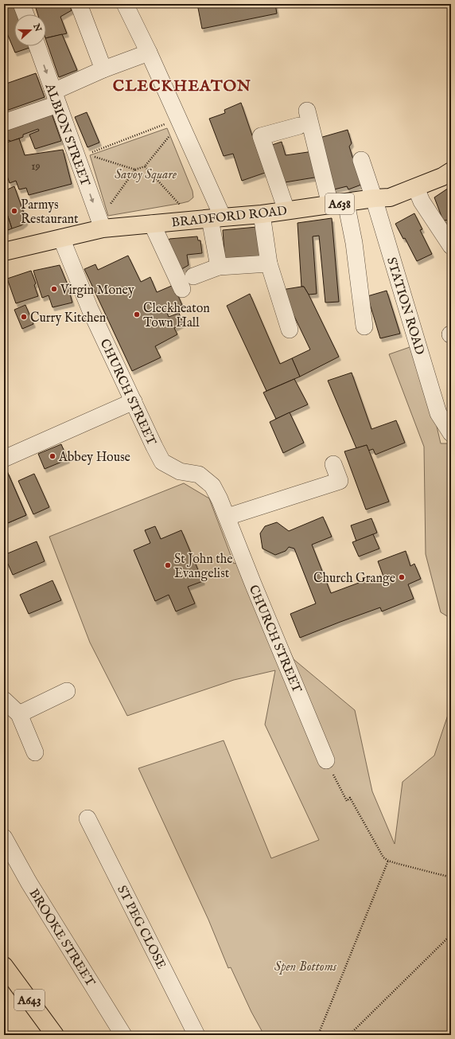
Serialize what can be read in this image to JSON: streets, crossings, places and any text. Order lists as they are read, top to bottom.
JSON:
{
  "streets": {
    "main road": ["A638", "BRADFORD ROAD", "A643"],
    "street": [
      "ALBION STREET",
      "STATION ROAD",
      "CHURCH STREET",
      "ST PEG CLOSE",
      "BROOKE STREET"
    ]
  },
  "crossings": [
    ["ALBION STREET", "BRADFORD ROAD"],
    ["BRADFORD ROAD", "STATION ROAD"],
    ["BRADFORD ROAD", "CHURCH STREET"]
  ],
  "districts": ["CLECKHEATON"],
  "parks": ["Savoy Square", "Spen Bottoms"],
  "places": [
    "Parmys Restaurant",
    "Virgin Money",
    "Cleckheaton Town Hall",
    "Curry Kitchen",
    "Abbey House",
    "St John the Evangelist",
    "Church Grange"
  ],
  "house_numbers": ["19"],
  "north": "right"
}
